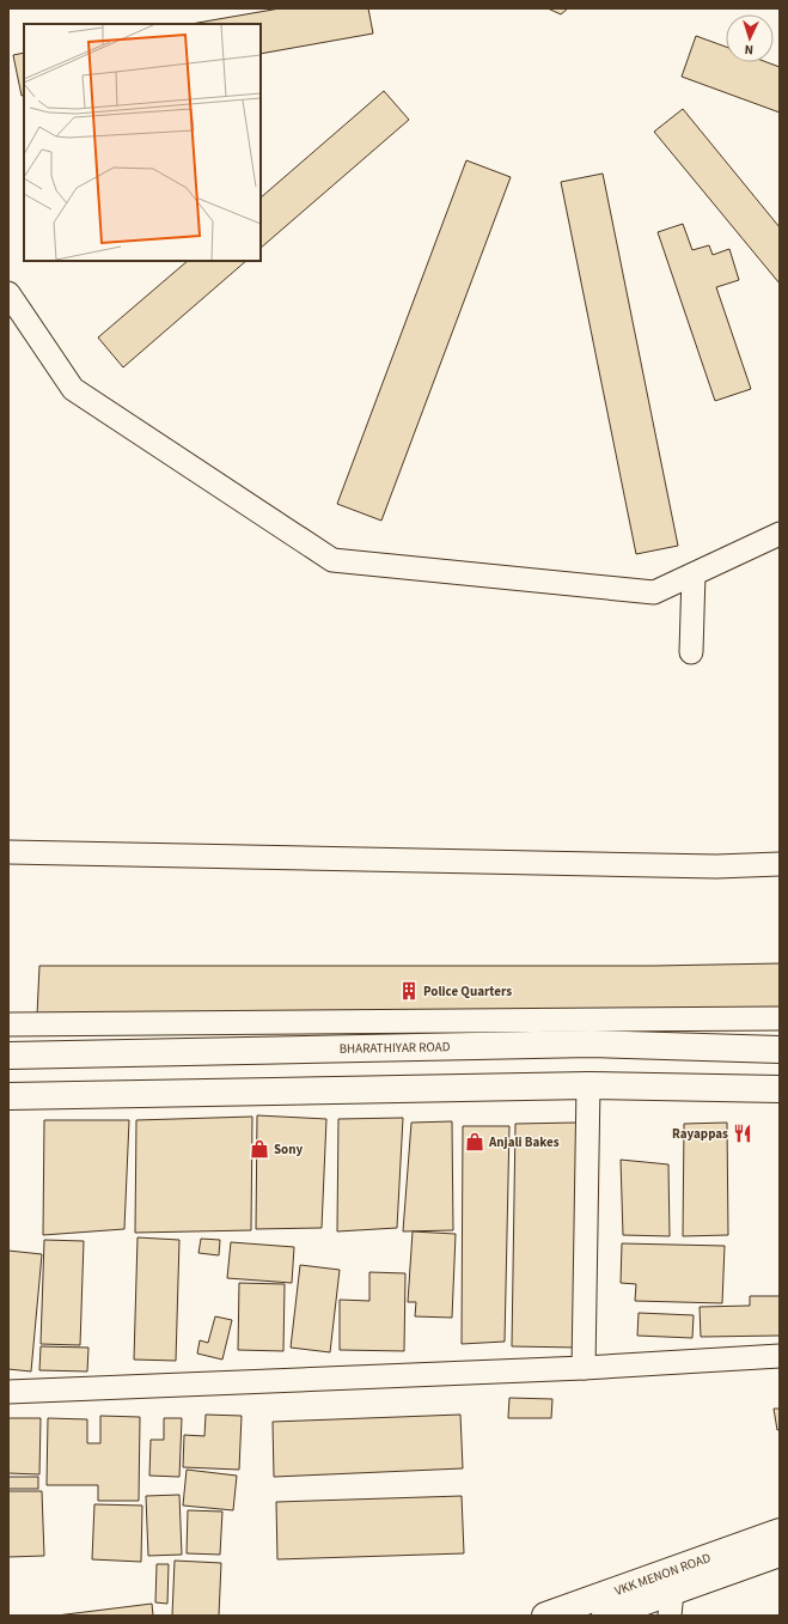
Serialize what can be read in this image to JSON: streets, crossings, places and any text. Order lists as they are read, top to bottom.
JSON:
{
  "streets": {
    "main road": ["BHARATHIYAR ROAD", "VKK MENON ROAD"]
  },
  "places": {
    "building": ["Police Quarters"],
    "restaurant": ["Rayappas"],
    "shop": ["Anjali Bakes", "Sony"]
  },
  "north": "bottom"
}
